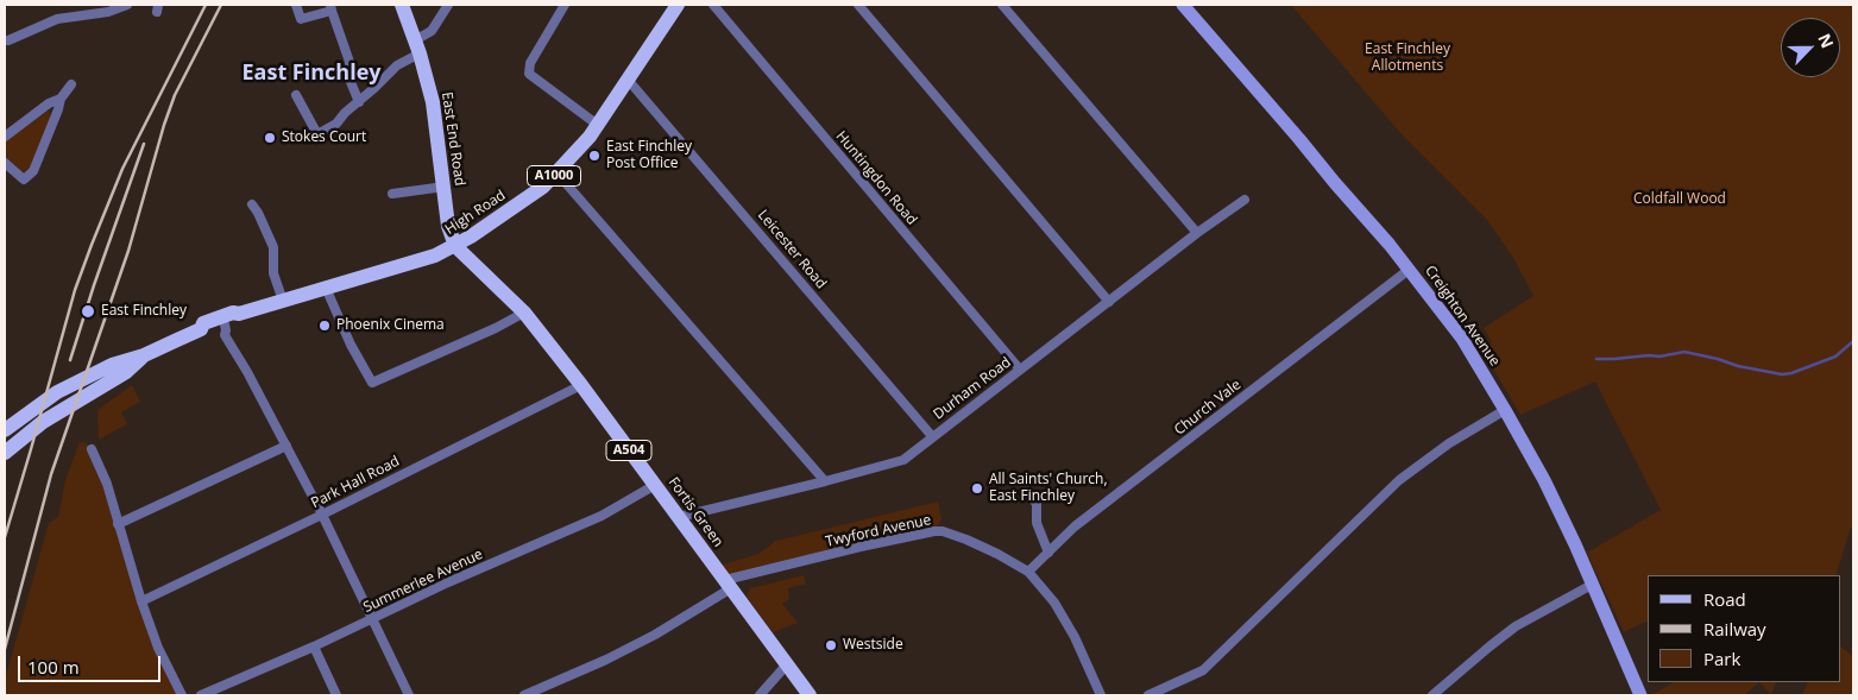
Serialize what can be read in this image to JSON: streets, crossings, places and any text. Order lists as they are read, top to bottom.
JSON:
{
  "streets": {
    "main road": [
      "East End Road",
      "A1000",
      "High Road",
      "A504",
      "Fortis Green"
    ],
    "street": [
      "Huntingdon Road",
      "Leicester Road",
      "Creighton Avenue",
      "Durham Road",
      "Church Vale",
      "Park Hall Road",
      "Twyford Avenue",
      "Summerlee Avenue"
    ]
  },
  "crossings": [
    ["East End Road", "High Road"],
    ["East End Road", "Fortis Green"],
    ["Huntingdon Road", "Durham Road"],
    ["High Road", "Leicester Road"],
    ["High Road", "Fortis Green"],
    ["Leicester Road", "Durham Road"],
    ["Creighton Avenue", "Church Vale"],
    ["Durham Road", "Fortis Green"],
    ["Church Vale", "Twyford Avenue"],
    ["Park Hall Road", "Fortis Green"],
    ["Fortis Green", "Twyford Avenue"],
    ["Fortis Green", "Summerlee Avenue"]
  ],
  "districts": ["East Finchley"],
  "parks": ["East Finchley Allotments", "Coldfall Wood"],
  "places": [
    "Stokes Court",
    "East Finchley Post Office",
    "East Finchley",
    "Phoenix Cinema",
    "All Saints' Church, East Finchley",
    "Westside"
  ],
  "legend": ["Road", "Railway", "Park"],
  "scale_bar": "100 m",
  "north": "top right"
}
